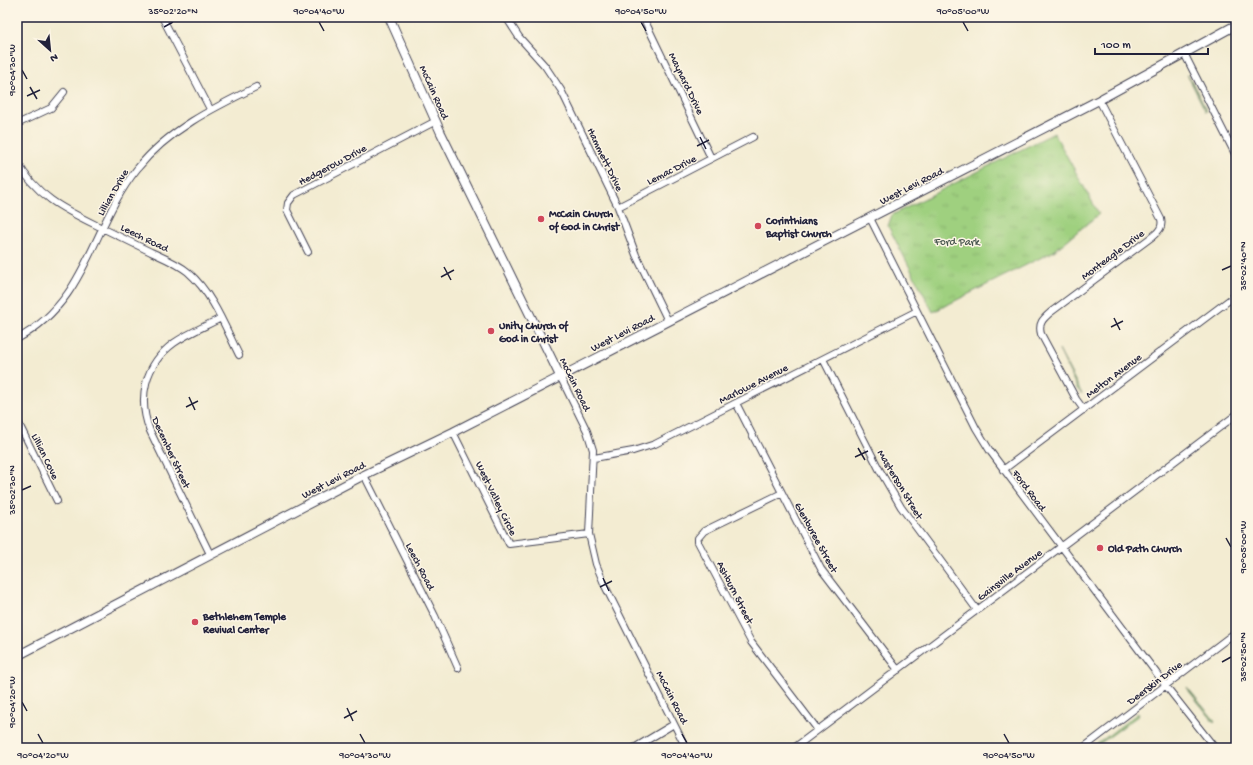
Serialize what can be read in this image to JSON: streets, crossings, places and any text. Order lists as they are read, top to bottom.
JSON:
{
  "streets": {
    "street": [
      "Maynard Drive",
      "McCain Road",
      "Hammett Drive",
      "Hedgerow Drive",
      "Lemac Drive",
      "West Levi Road",
      "Lillian Drive",
      "Leech Road",
      "Monteagle Drive",
      "Melton Avenue",
      "Marlowe Avenue",
      "December Street",
      "Lillian Cove",
      "Masterson Street",
      "Ford Road",
      "West Valley Circle",
      "Glenburee Street",
      "Gainsville Avenue",
      "Ashburn Street",
      "Deerskin Drive"
    ]
  },
  "crossings": [
    ["Maynard Drive", "Lemac Drive"],
    ["McCain Road", "Hedgerow Drive"],
    ["McCain Road", "West Levi Road"],
    ["McCain Road", "Marlowe Avenue"],
    ["McCain Road", "West Valley Circle"],
    ["Hammett Drive", "Lemac Drive"],
    ["Hammett Drive", "West Levi Road"],
    ["West Levi Road", "Leech Road"],
    ["West Levi Road", "Monteagle Drive"],
    ["West Levi Road", "December Street"],
    ["West Levi Road", "Ford Road"],
    ["West Levi Road", "West Valley Circle"],
    ["Lillian Drive", "Leech Road"],
    ["Leech Road", "December Street"],
    ["Monteagle Drive", "Melton Avenue"],
    ["Melton Avenue", "Ford Road"],
    ["Marlowe Avenue", "Masterson Street"],
    ["Marlowe Avenue", "Ford Road"],
    ["Marlowe Avenue", "Glenburee Street"],
    ["Masterson Street", "Gainsville Avenue"],
    ["Ford Road", "Gainsville Avenue"],
    ["Ford Road", "Deerskin Drive"],
    ["Glenburee Street", "Gainsville Avenue"],
    ["Glenburee Street", "Ashburn Street"],
    ["Gainsville Avenue", "Ashburn Street"]
  ],
  "parks": ["Ford Park"],
  "places": [
    "McCain Church of God in Christ",
    "Corinthians Baptist Church",
    "Unity Church of God in Christ",
    "Old Path Church",
    "Bethlehem Temple Revival Center"
  ],
  "scale_bar": "100 m",
  "north": "bottom right",
  "coordinates": [
    "35°02'20\"N",
    "90°04'40\"W",
    "90°04'50\"W",
    "90°05'00\"W",
    "90°04'30\"W",
    "35°02'40\"N",
    "35°02'30\"N",
    "35°02'50\"N",
    "90°04'20\"W"
  ]
}
